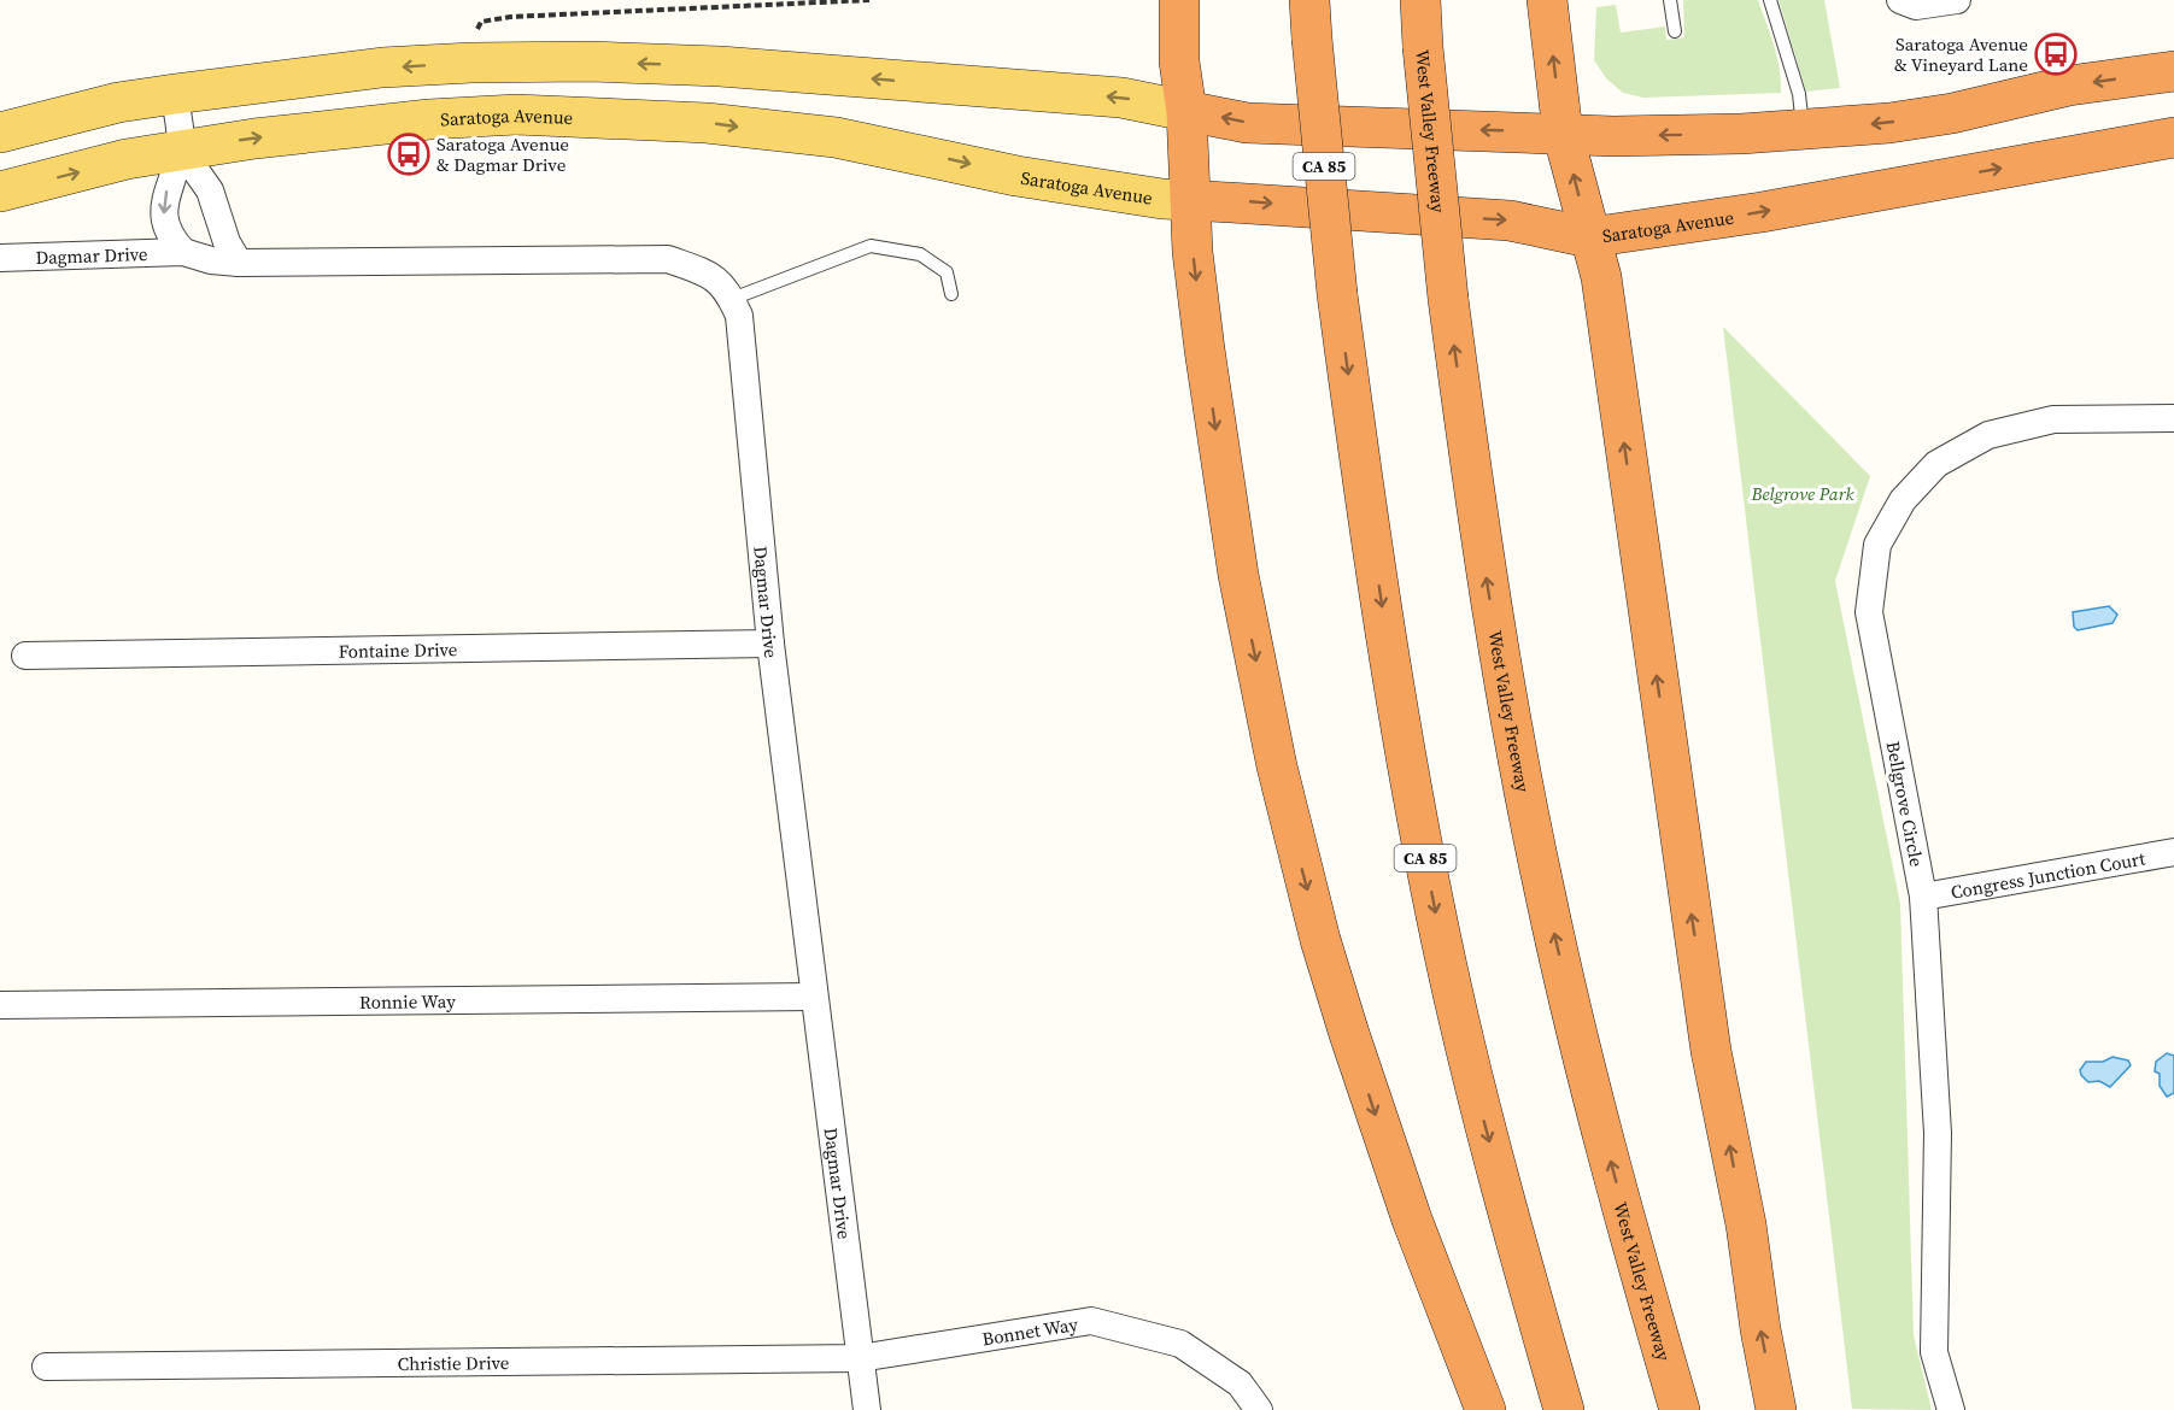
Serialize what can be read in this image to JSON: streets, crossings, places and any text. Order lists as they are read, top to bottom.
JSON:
{
  "streets": {
    "highway": ["Saratoga Avenue", "West Valley Freeway", "CA 85"],
    "street": [
      "Dagmar Drive",
      "Fontaine Drive",
      "Bellgrove Circle",
      "Congress Junction Court",
      "Ronnie Way",
      "Bonnet Way",
      "Christie Drive"
    ]
  },
  "crossings": [
    ["Saratoga Avenue", "Dagmar Drive"],
    ["Dagmar Drive", "Fontaine Drive"],
    ["Dagmar Drive", "Ronnie Way"],
    ["Dagmar Drive", "Bonnet Way"],
    ["Dagmar Drive", "Christie Drive"],
    ["Bellgrove Circle", "Congress Junction Court"],
    ["Bonnet Way", "Christie Drive"]
  ],
  "parks": ["Belgrove Park"],
  "places": {
    "bus stop": ["Saratoga Avenue & Vineyard Lane", "Saratoga Avenue & Dagmar Drive"]
  }
}
